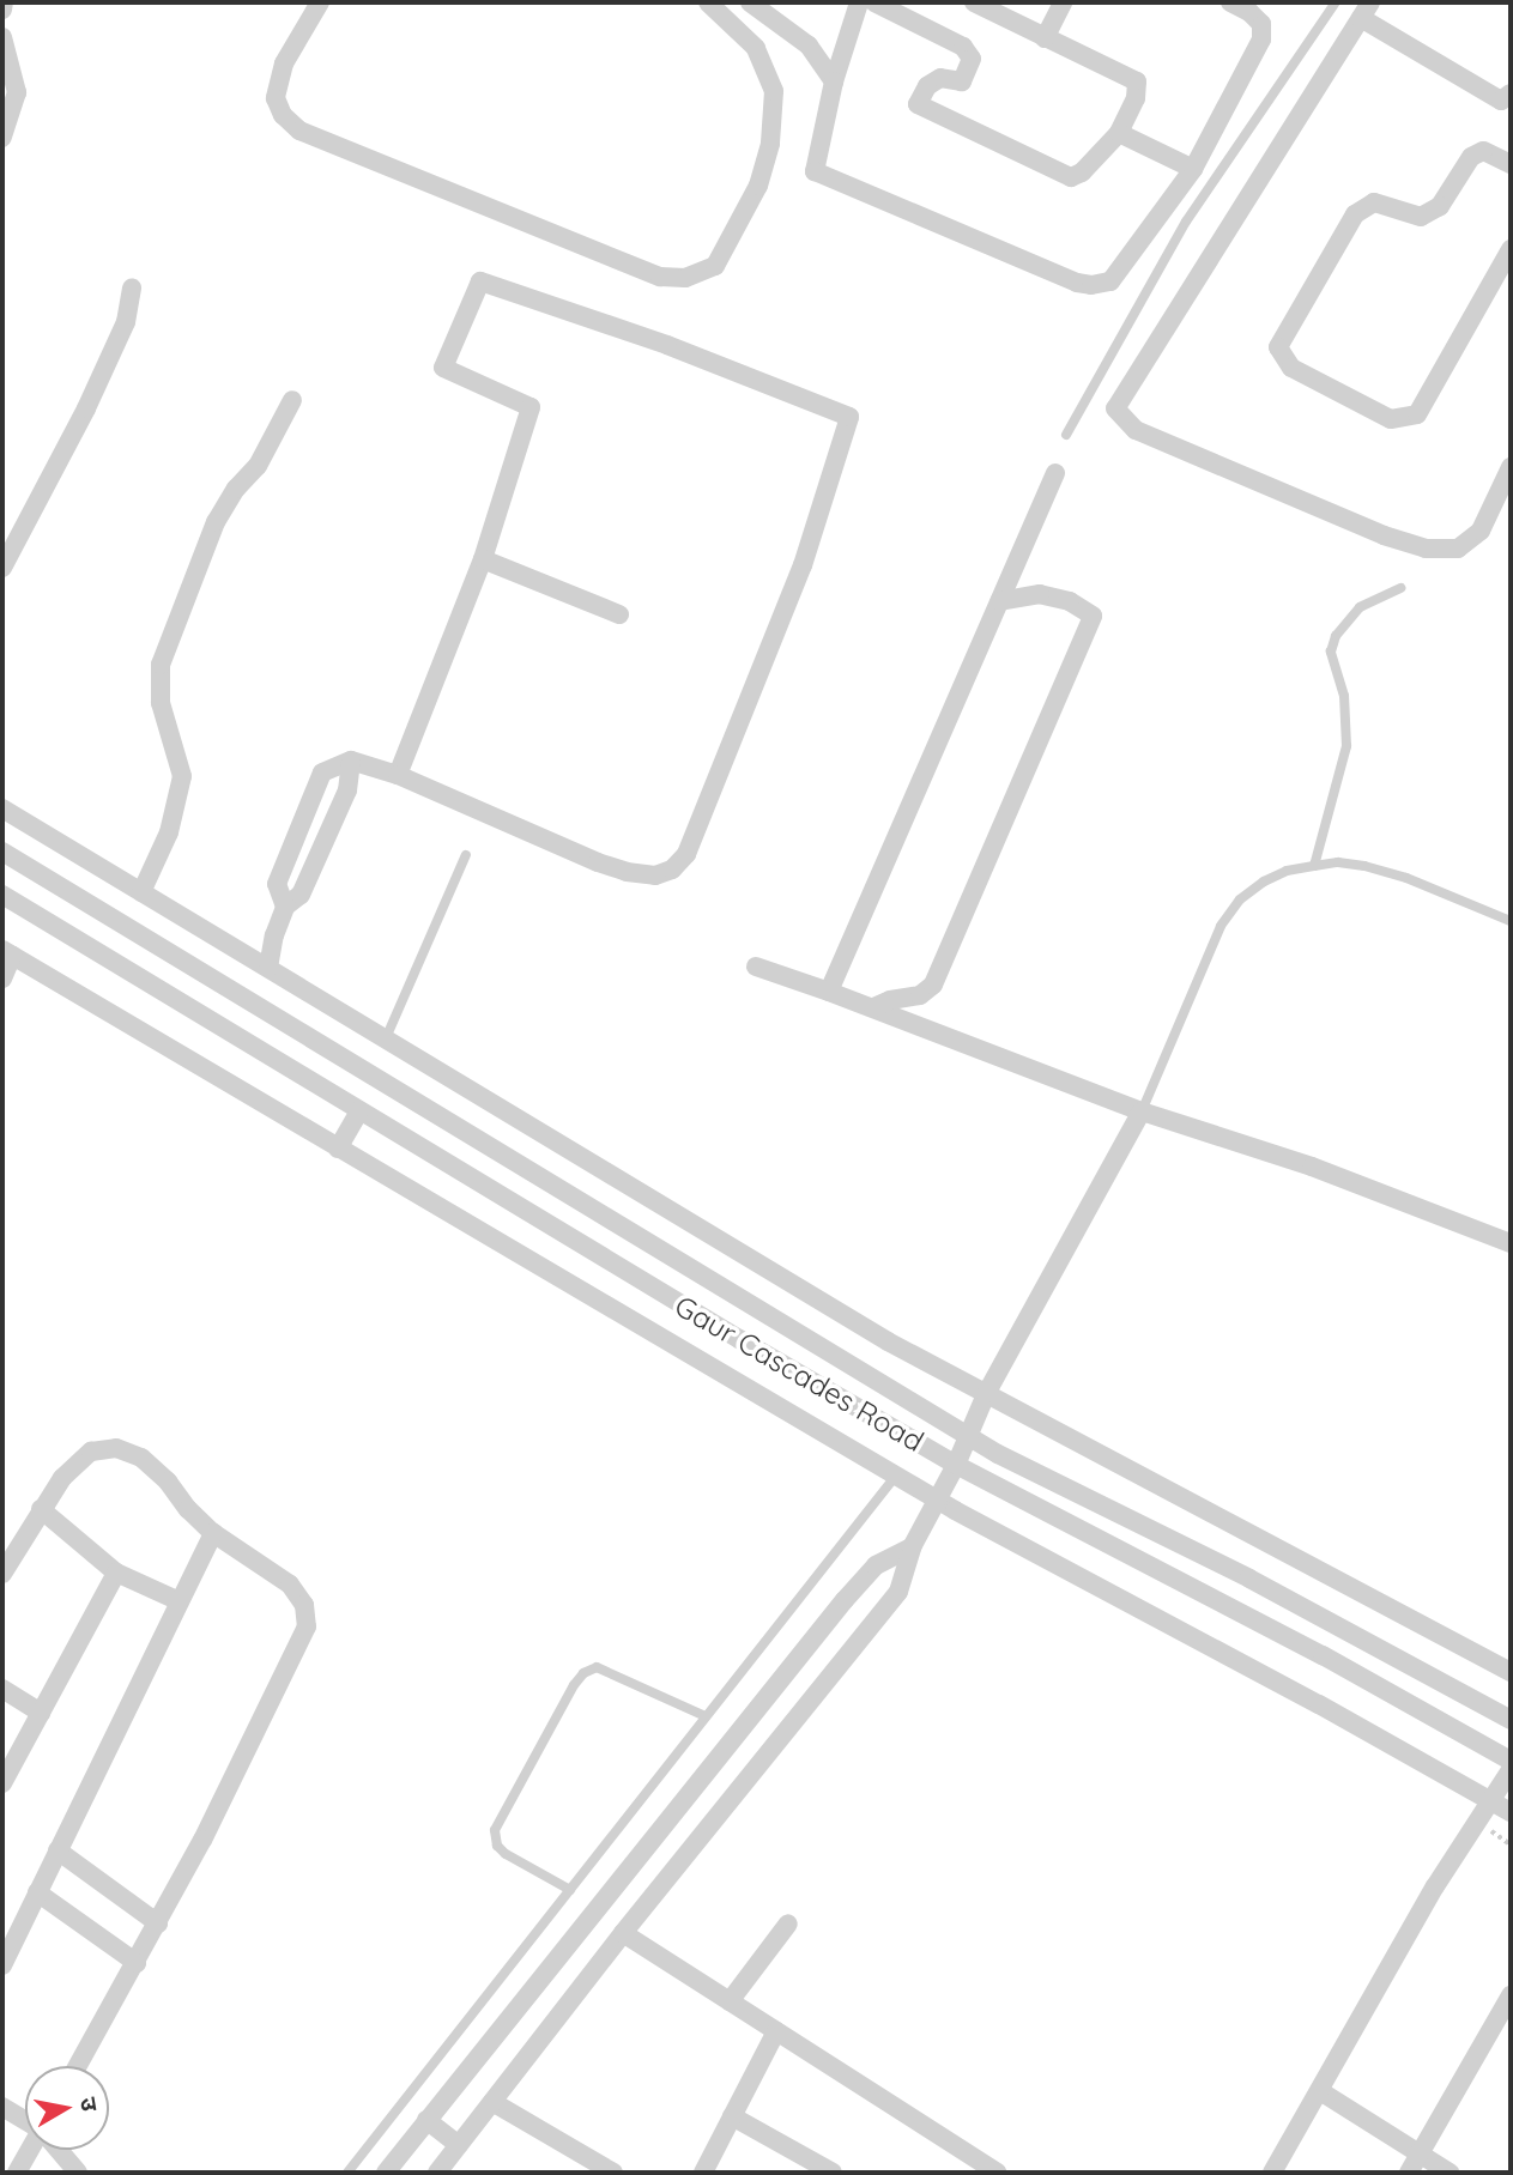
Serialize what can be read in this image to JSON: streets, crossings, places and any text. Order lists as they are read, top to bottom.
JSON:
{
  "streets": {
    "street": ["Gaur Cascades Road"]
  },
  "north": "right"
}
